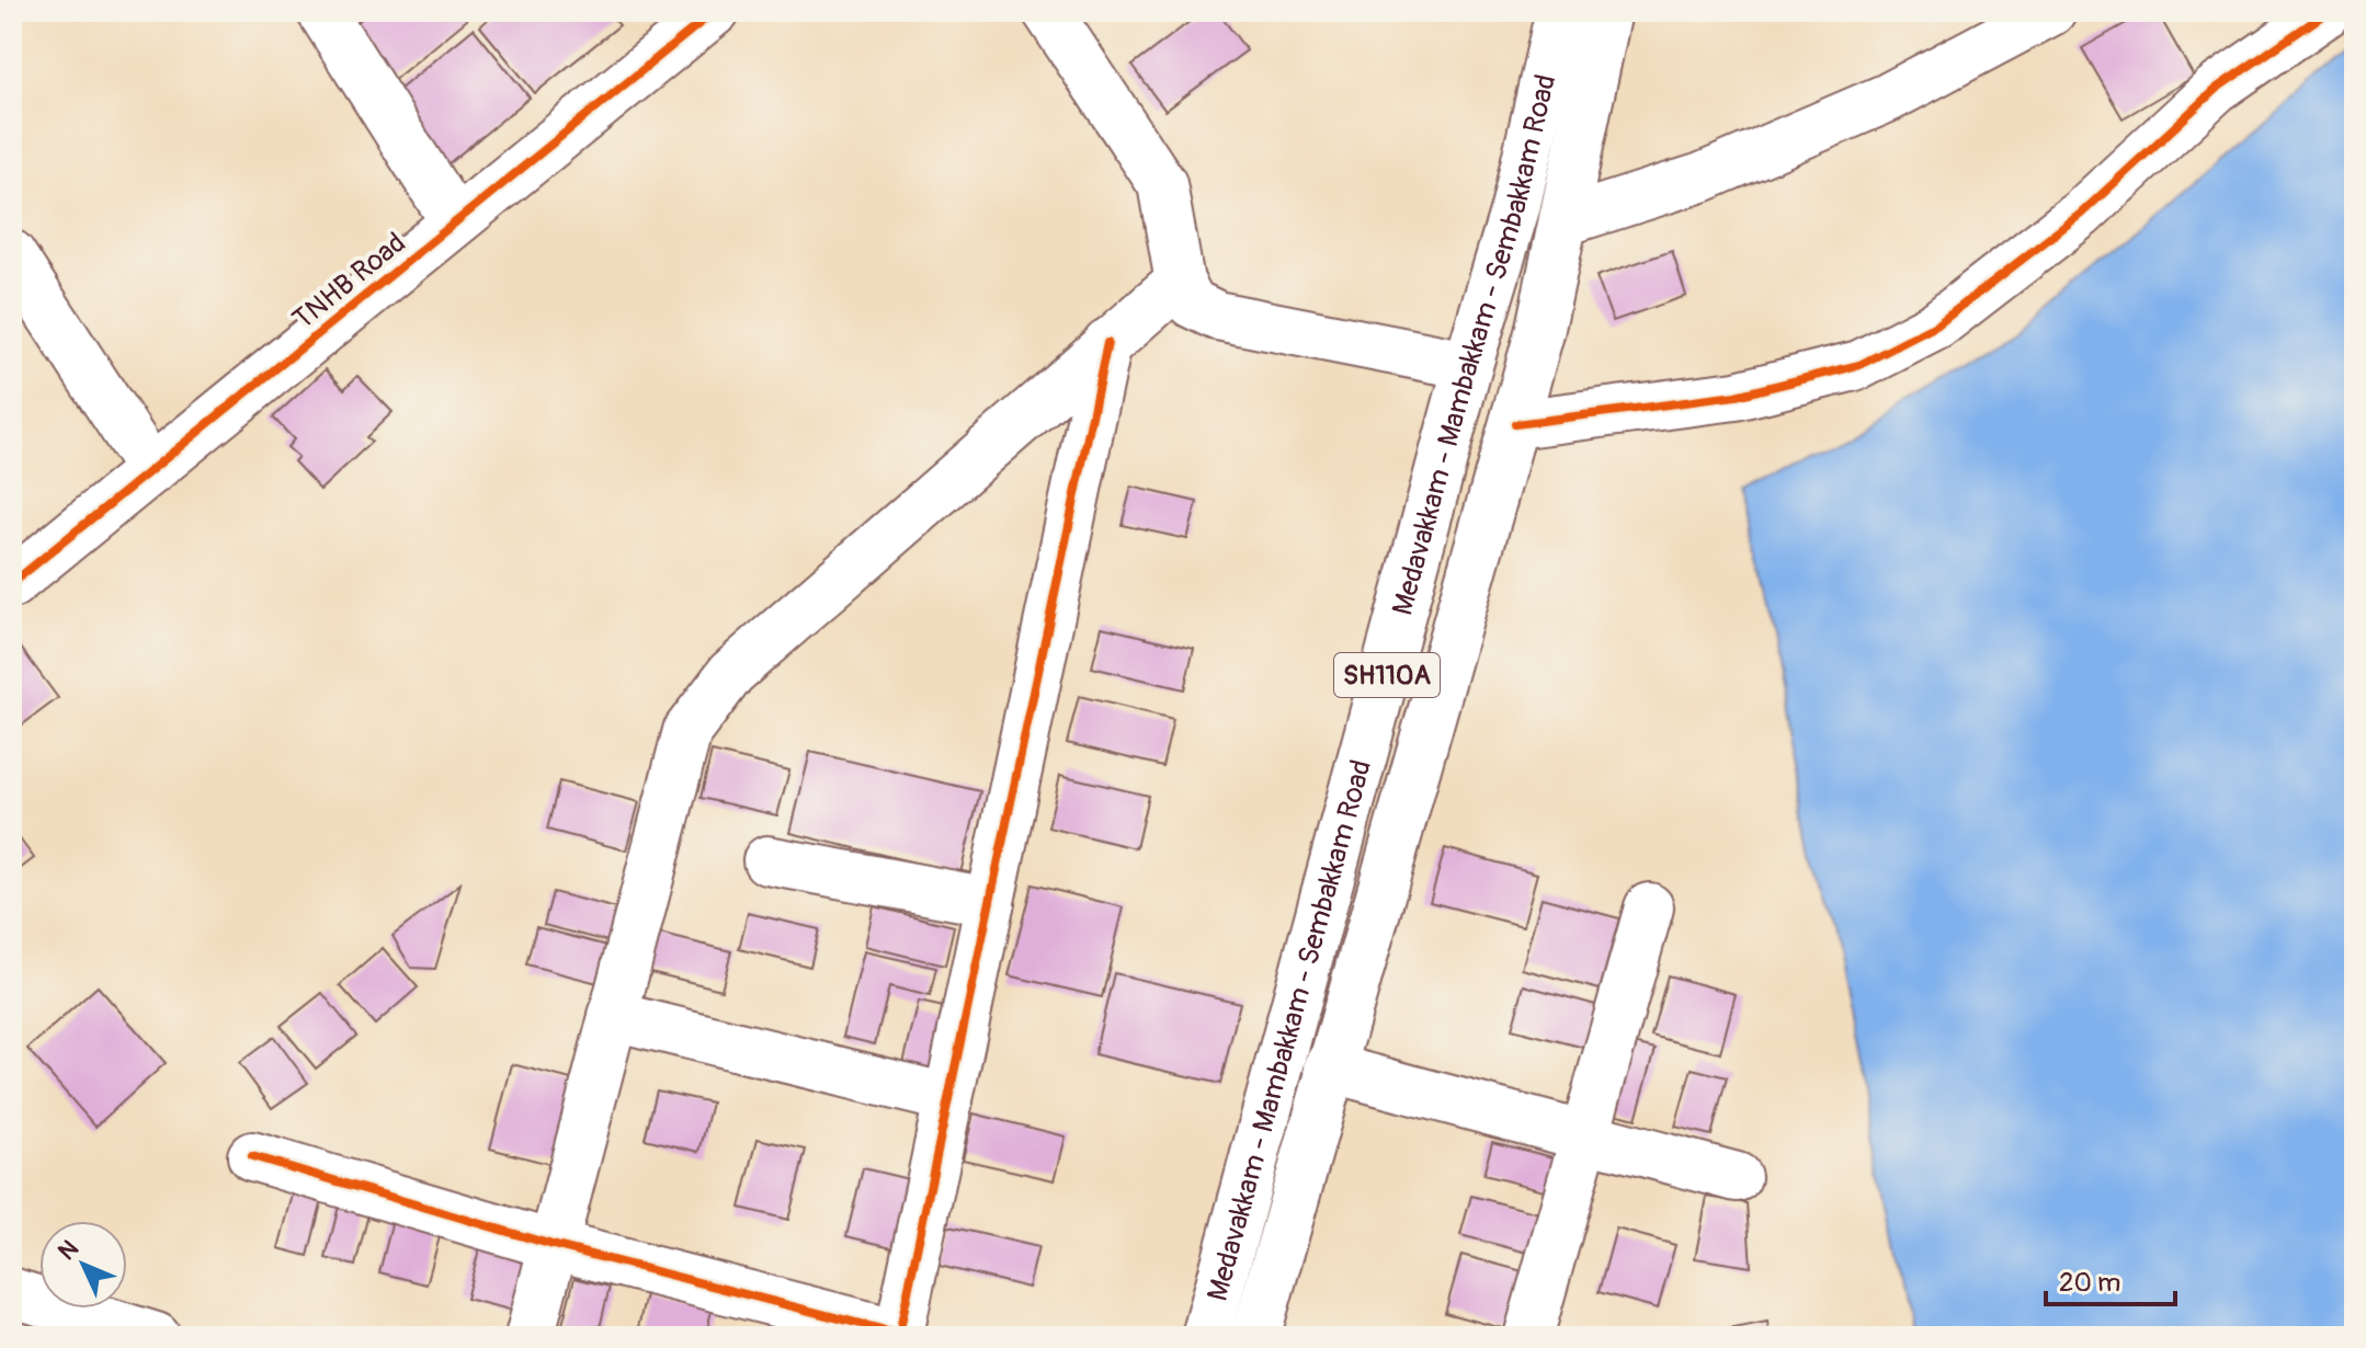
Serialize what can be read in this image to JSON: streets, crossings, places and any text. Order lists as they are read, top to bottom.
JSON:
{
  "streets": {
    "street": ["TNHB Road", "Medavakkam - Mambakkam - Sembakkam Road", "SH110A"]
  },
  "scale_bar": "20 m",
  "north": "top left"
}
